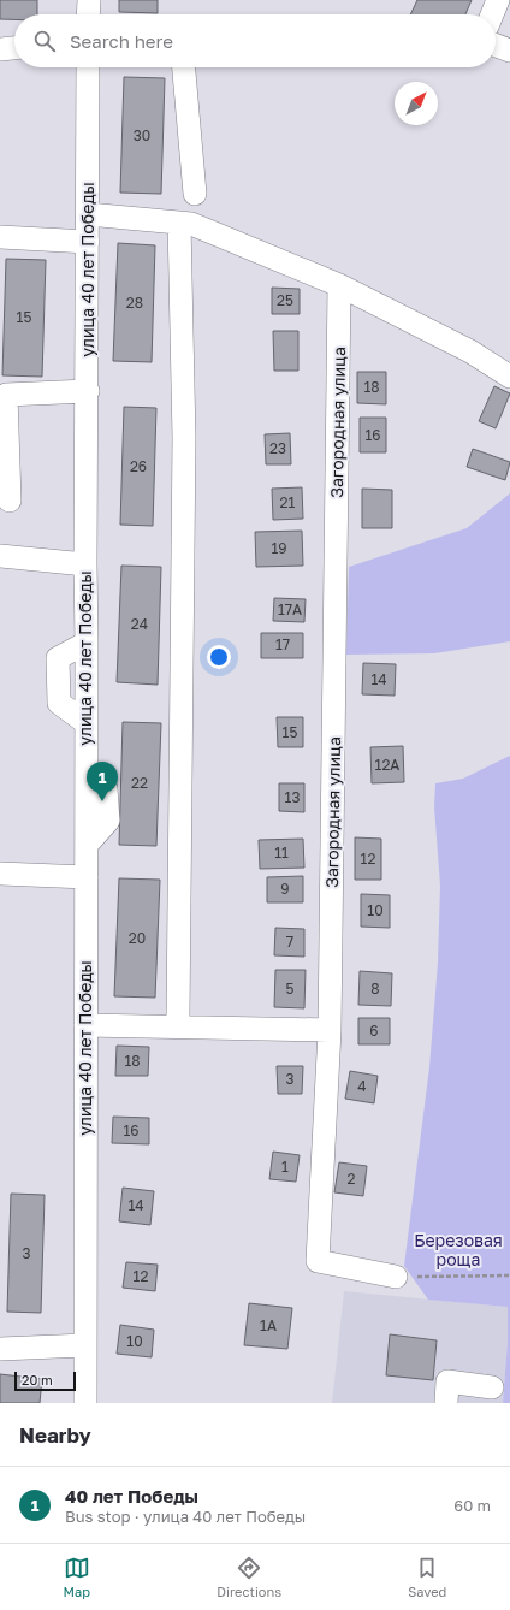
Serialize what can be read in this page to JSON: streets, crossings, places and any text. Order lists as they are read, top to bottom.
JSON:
{
  "streets": {
    "street": ["улица 40 лет Победы", "Загородная улица"]
  },
  "parks": ["Березовая роща"],
  "house_numbers": [
    "30",
    "25",
    "28",
    "15",
    "18",
    "16",
    "23",
    "26",
    "21",
    "19",
    "17А",
    "24",
    "17",
    "14",
    "15",
    "12А",
    "22",
    "13",
    "11",
    "12",
    "9",
    "10",
    "20",
    "7",
    "5",
    "8",
    "6",
    "18",
    "3",
    "4",
    "16",
    "1",
    "2",
    "14",
    "3",
    "12",
    "1А",
    "10"
  ],
  "scale_bar": "20 m",
  "north": "top right",
  "page": {
    "search": "Search here",
    "pins": "1",
    "scale": "20 m",
    "heading": "Nearby",
    "list": [
      {
        "mark": "1",
        "name": "40 лет Победы",
        "note": "Bus stop · улица 40 лет Победы",
        "value": "60 m"
      }
    ],
    "nav": ["Map", "Directions", "Saved"]
  }
}
